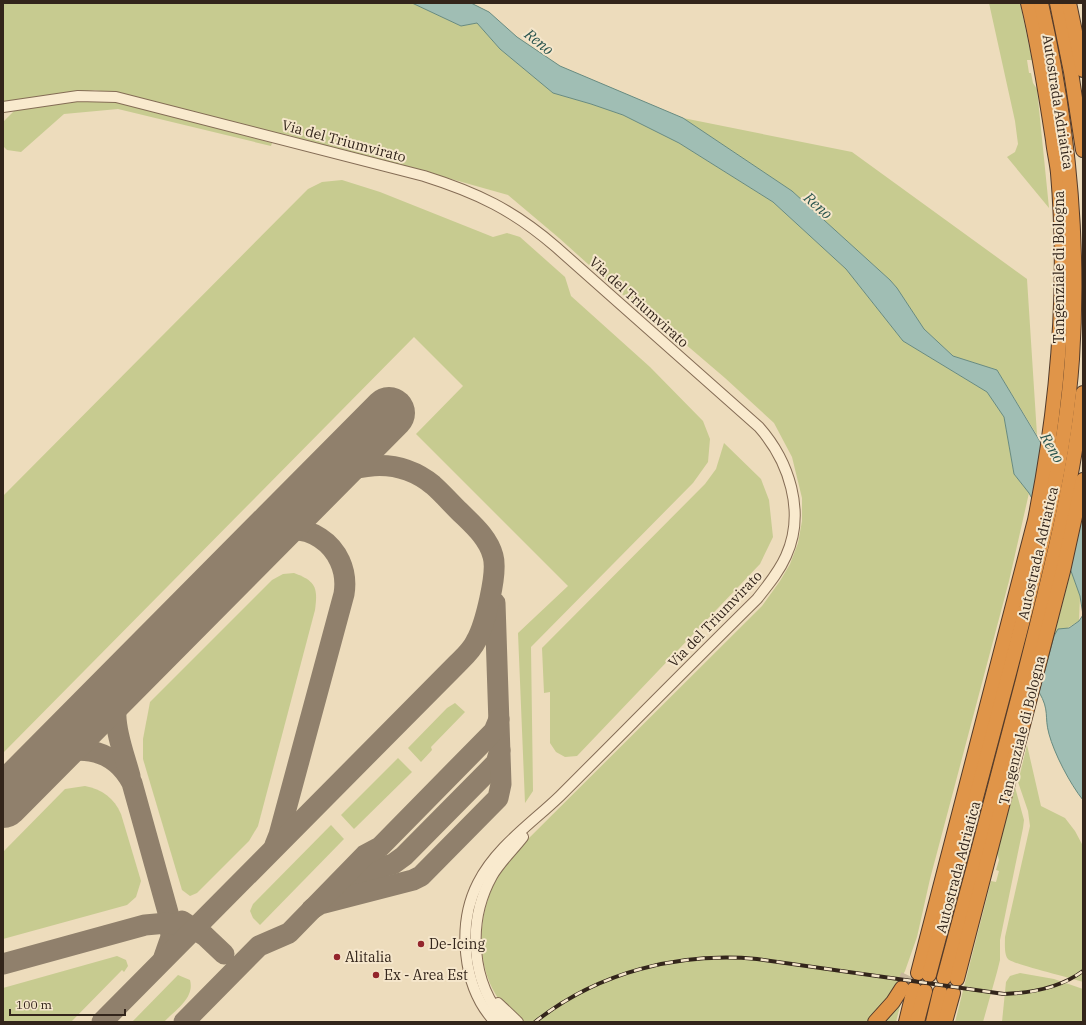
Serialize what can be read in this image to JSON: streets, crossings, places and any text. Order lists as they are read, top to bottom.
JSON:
{
  "streets": {
    "highway": ["Autostrada Adriatica", "Tangenziale di Bologna"],
    "street": ["Via del Triumvirato"]
  },
  "crossings": [
    ["Autostrada Adriatica", "Tangenziale di Bologna"]
  ],
  "water": ["Reno"],
  "places": ["De-Icing", "Alitalia", "Ex - Area Est"],
  "scale_bar": "100 m"
}
